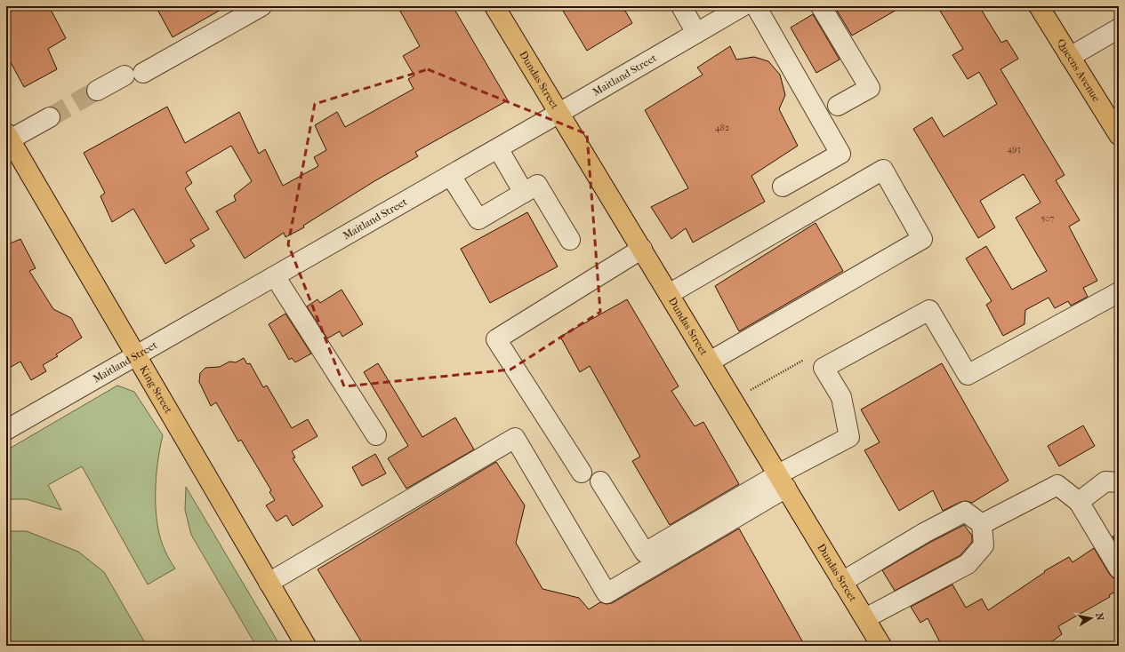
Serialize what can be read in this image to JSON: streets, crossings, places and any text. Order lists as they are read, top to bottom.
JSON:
{
  "streets": {
    "main road": ["Queens Avenue", "Dundas Street", "King Street"],
    "street": ["Maitland Street"]
  },
  "crossings": [
    ["Maitland Street", "Dundas Street"],
    ["Maitland Street", "King Street"]
  ],
  "house_numbers": ["482", "493", "507"],
  "north": "right"
}
